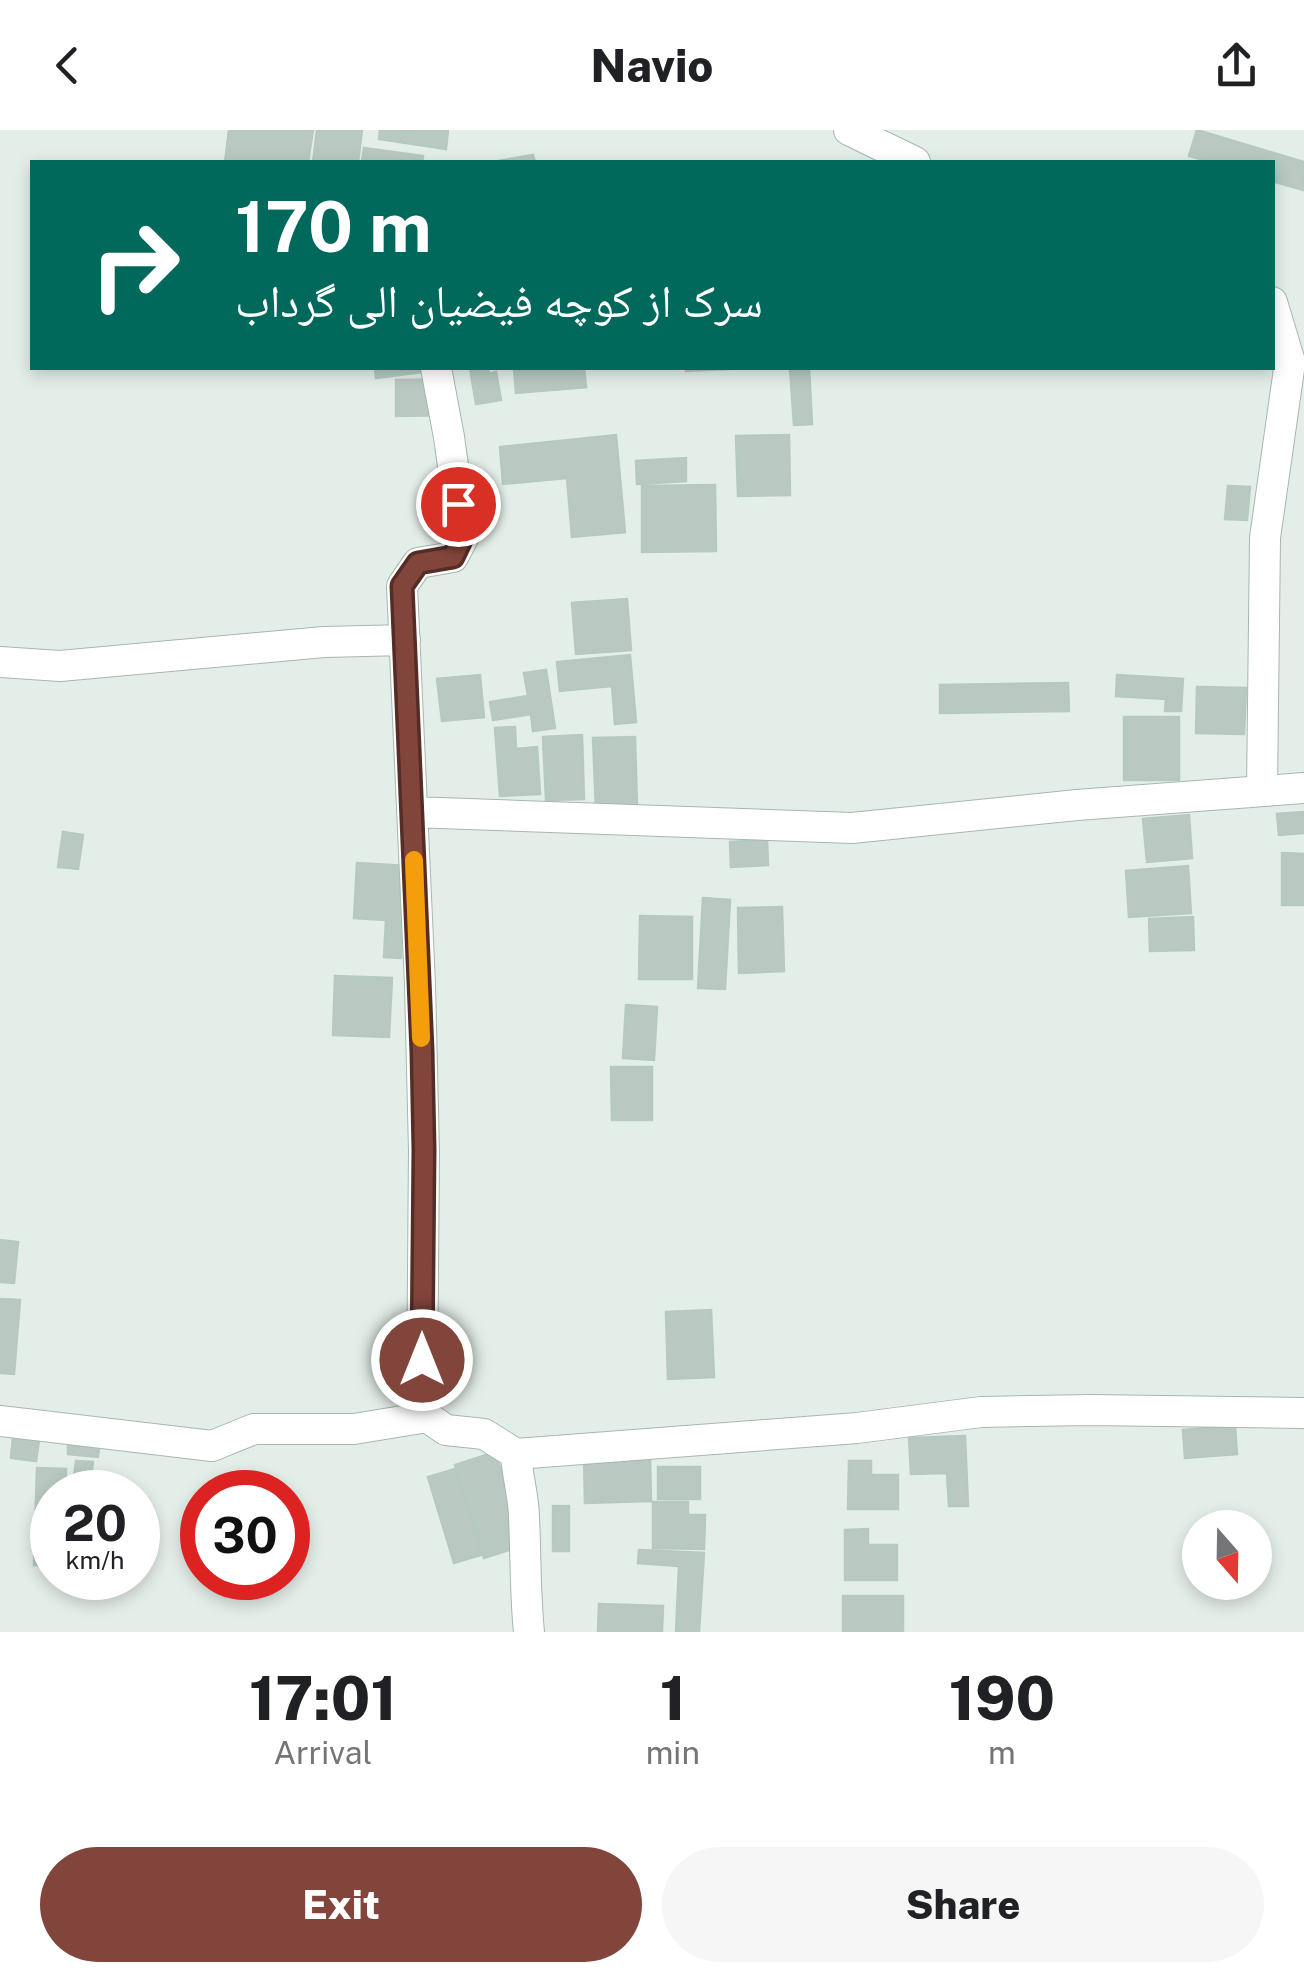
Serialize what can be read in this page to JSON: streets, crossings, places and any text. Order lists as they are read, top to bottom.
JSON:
{
  "north": "bottom",
  "page": {
    "header": "Navio",
    "turn": ["170 m", "سرک از کوچه فیضیان الی گرداب"],
    "speed": "20 km/h",
    "limit": "30",
    "eta": [
      "17:01",
      "Arrival",
      "1",
      "min",
      "190",
      "m"
    ],
    "buttons": ["Exit", "Share"]
  }
}
